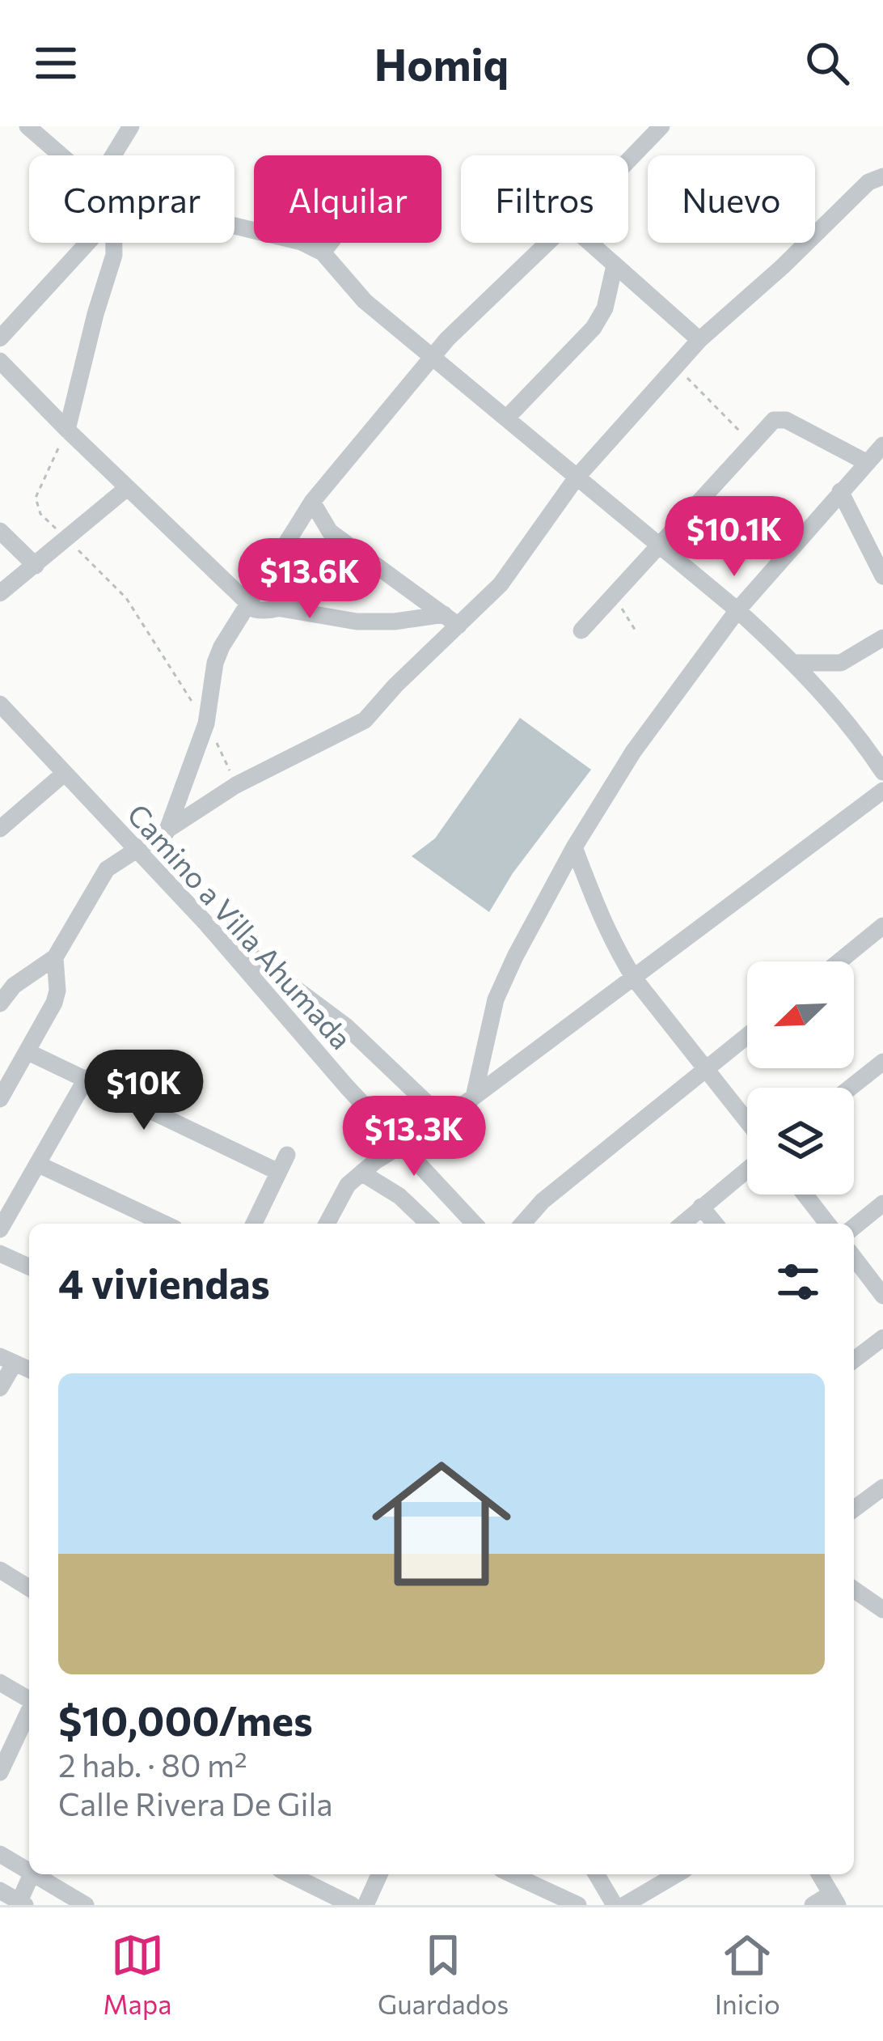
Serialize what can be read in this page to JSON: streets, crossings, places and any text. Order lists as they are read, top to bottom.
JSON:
{
  "streets": {
    "street": ["Camino a Villa Ahumada"]
  },
  "north": "bottom left",
  "page": {
    "header": "Homiq",
    "chip": [
      "Comprar",
      "Alquilar",
      "Filtros",
      "Nuevo"
    ],
    "price": [
      "$10.1K",
      "$13.6K",
      "$10K",
      "$13.3K"
    ],
    "heading": "4 viviendas",
    "list": [
      {
        "name": "$10,000/mes",
        "note": "2 hab. · 80 m² · Calle Rivera De Gila"
      }
    ],
    "tabs": ["Mapa", "Guardados", "Inicio"]
  }
}
